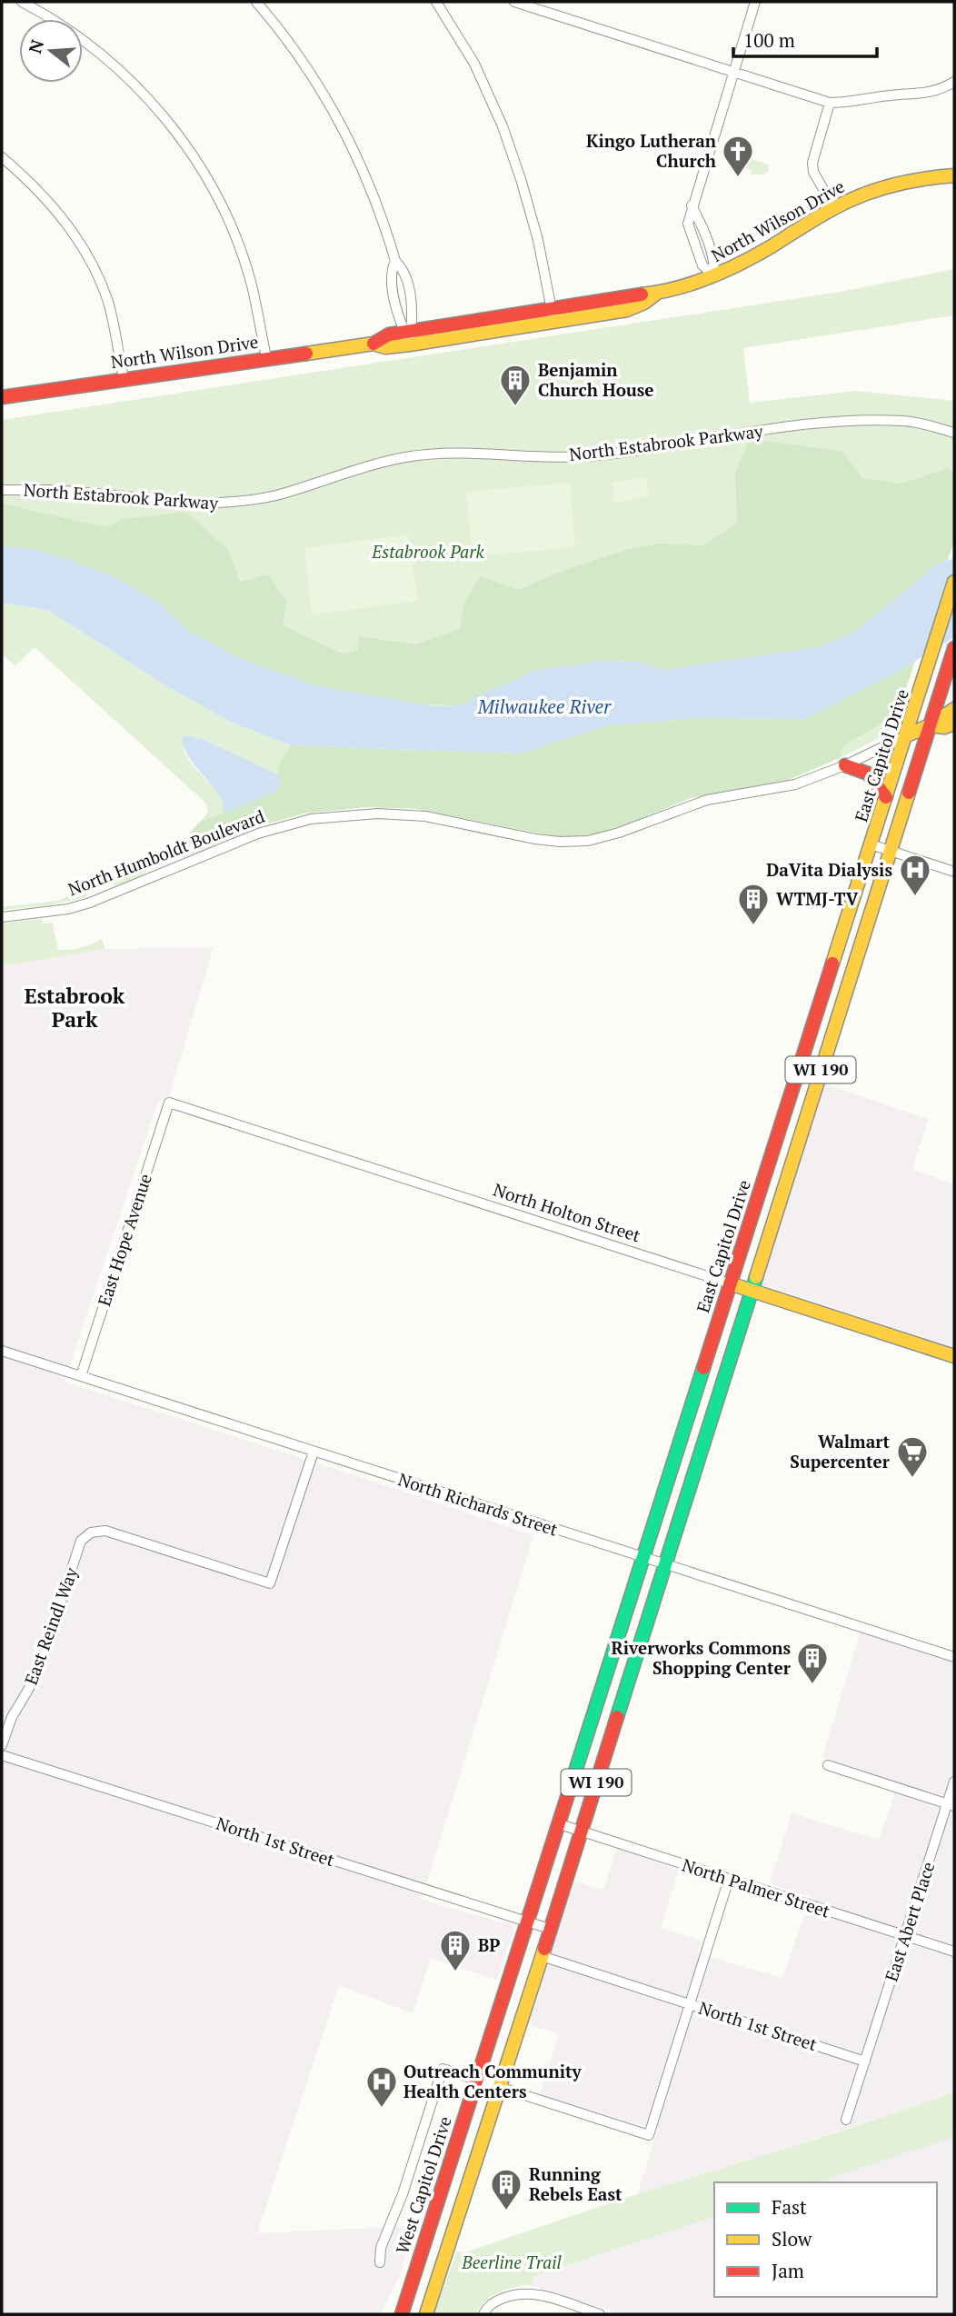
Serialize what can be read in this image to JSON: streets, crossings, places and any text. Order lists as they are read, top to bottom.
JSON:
{
  "streets": {
    "main road": [
      "North Wilson Drive",
      "East Capitol Drive",
      "North Humboldt Boulevard",
      "WI 190",
      "North Holton Street",
      "West Capitol Drive"
    ],
    "street": [
      "North Estabrook Parkway",
      "East Hope Avenue",
      "North Richards Street",
      "East Reindl Way",
      "North 1st Street",
      "North Palmer Street",
      "East Abert Place"
    ]
  },
  "crossings": [
    ["East Capitol Drive", "North Humboldt Boulevard"],
    ["East Capitol Drive", "WI 190"],
    ["East Capitol Drive", "North Holton Street"],
    ["East Capitol Drive", "North Richards Street"],
    ["East Capitol Drive", "North 1st Street"],
    ["East Capitol Drive", "North Palmer Street"],
    ["East Capitol Drive", "West Capitol Drive"],
    ["WI 190", "North 1st Street"],
    ["North Holton Street", "East Hope Avenue"],
    ["East Hope Avenue", "North Richards Street"],
    ["North Richards Street", "East Reindl Way"],
    ["North 1st Street", "East Abert Place"],
    ["North 1st Street", "West Capitol Drive"],
    ["North Palmer Street", "East Abert Place"]
  ],
  "districts": ["Estabrook Park"],
  "water": ["Milwaukee River"],
  "parks": ["Estabrook Park", "Beerline Trail"],
  "places": {
    "church": ["Kingo Lutheran Church"],
    "building": [
      "Benjamin Church House",
      "WTMJ-TV",
      "Riverworks Commons Shopping Center",
      "BP",
      "Running Rebels East"
    ],
    "hospital": ["DaVita Dialysis", "Outreach Community Health Centers"],
    "supermarket": ["Walmart Supercenter"]
  },
  "legend": ["Fast", "Slow", "Jam"],
  "scale_bar": "100 m",
  "north": "left"
}
